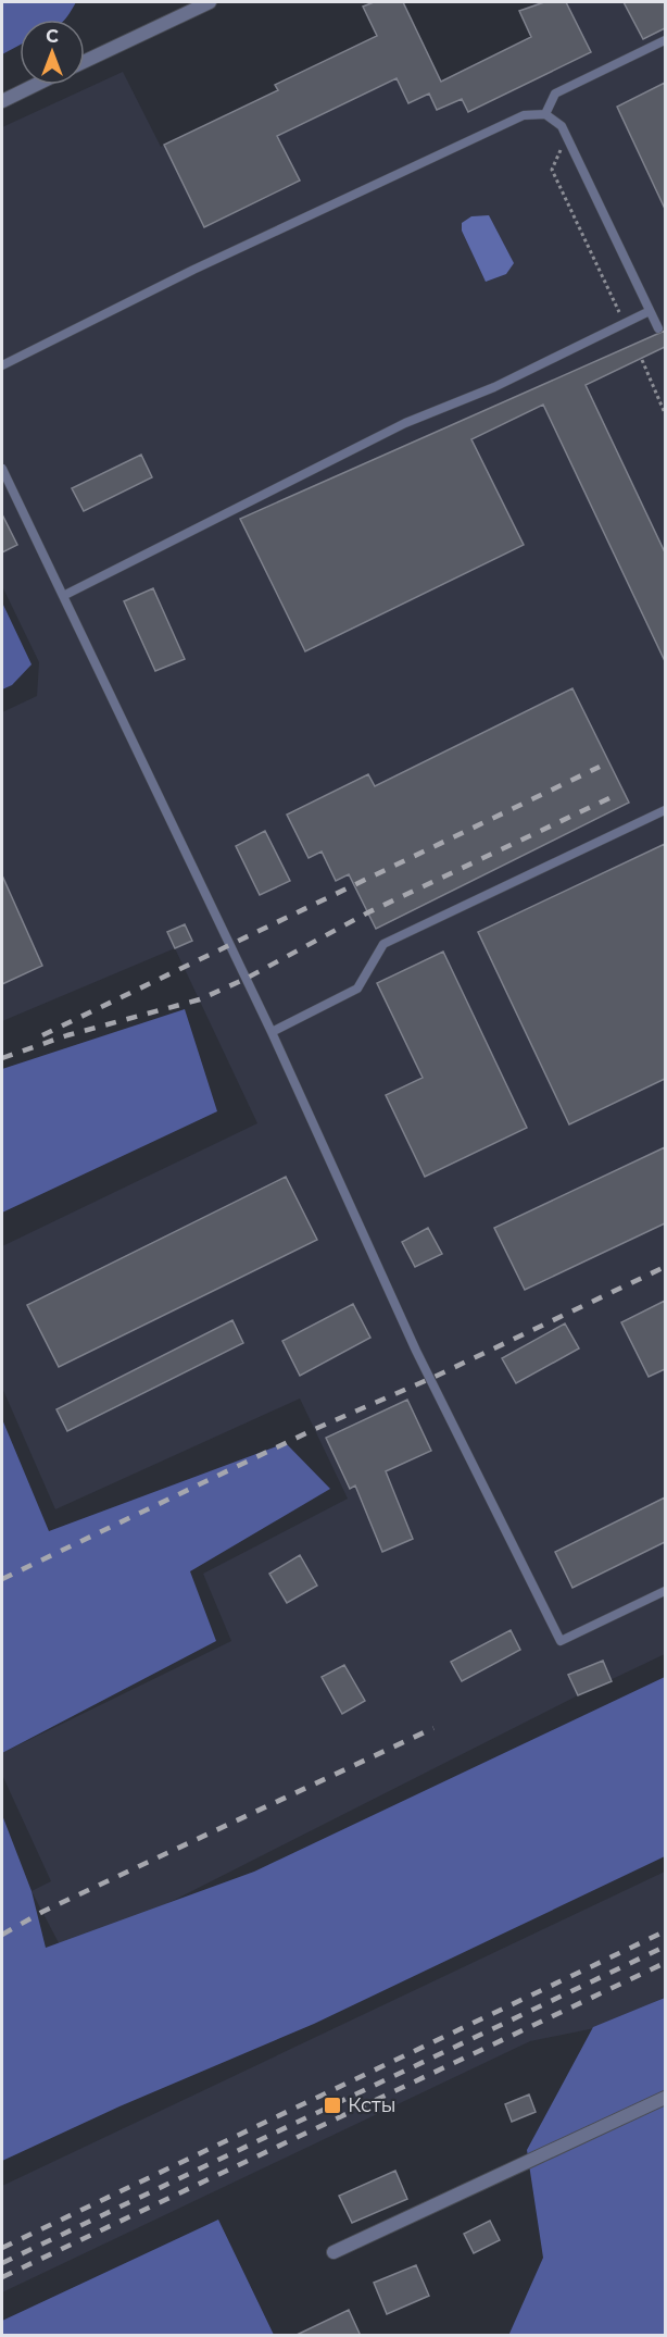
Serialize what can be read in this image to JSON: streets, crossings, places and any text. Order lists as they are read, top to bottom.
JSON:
{
  "places": {
    "transit": ["Ксты"]
  },
  "north": "top"
}
